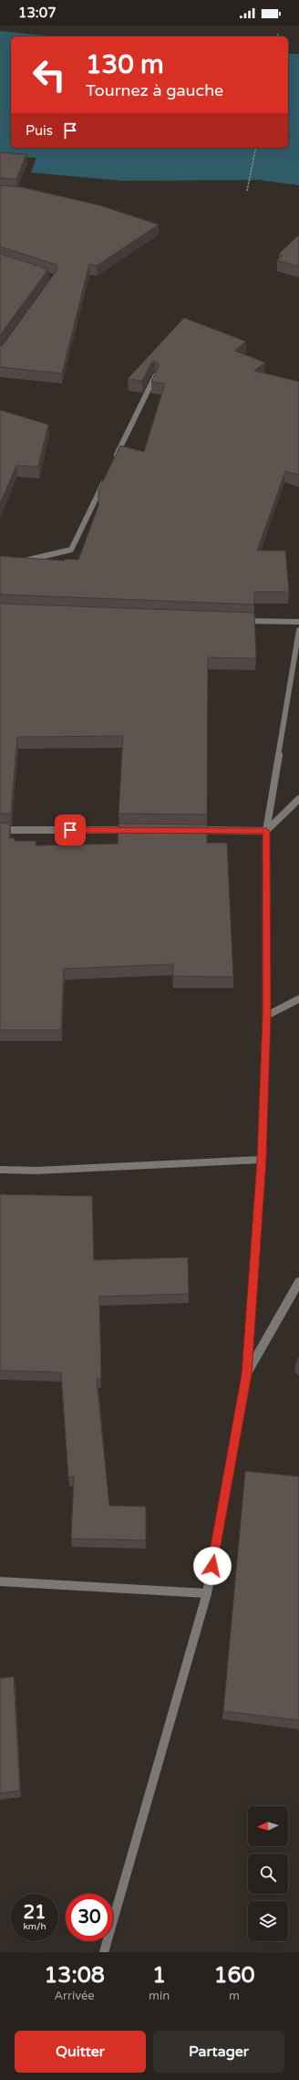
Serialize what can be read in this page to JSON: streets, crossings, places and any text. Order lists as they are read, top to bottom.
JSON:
{
  "north": "left",
  "page": {
    "status": "13:07",
    "turn": ["130 m", "Tournez à gauche"],
    "then": "Puis",
    "speed": "21 km/h",
    "limit": "30",
    "eta": [
      "13:08",
      "Arrivée",
      "1",
      "min",
      "160",
      "m"
    ],
    "buttons": ["Quitter", "Partager"]
  }
}
